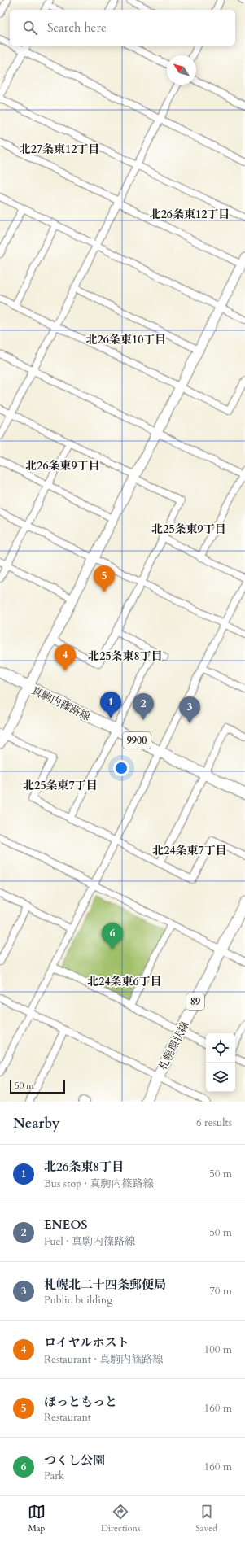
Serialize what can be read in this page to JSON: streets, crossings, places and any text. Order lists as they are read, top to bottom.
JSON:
{
  "streets": {
    "main road": [
      "真駒内篠路線",
      "9900",
      "89",
      "札幌環状線"
    ]
  },
  "districts": [
    "北27条東12丁目",
    "北26条東12丁目",
    "北26条東10丁目",
    "北26条東9丁目",
    "北25条東9丁目",
    "北25条東8丁目",
    "北25条東7丁目",
    "北24条東7丁目",
    "北24条東6丁目"
  ],
  "scale_bar": "50 m",
  "north": "top left",
  "page": {
    "search": "Search here",
    "pins": [
      "5",
      "4",
      "1",
      "2",
      "3",
      "6"
    ],
    "scale": "50 m",
    "heading": ["Nearby", "6 results"],
    "list": [
      {
        "mark": "1",
        "name": "北26条東8丁目",
        "note": "Bus stop · 真駒内篠路線",
        "value": "50 m"
      },
      {
        "mark": "2",
        "name": "ENEOS",
        "note": "Fuel · 真駒内篠路線",
        "value": "50 m"
      },
      {
        "mark": "3",
        "name": "札幌北二十四条郵便局",
        "note": "Public building",
        "value": "70 m"
      },
      {
        "mark": "4",
        "name": "ロイヤルホスト",
        "note": "Restaurant · 真駒内篠路線",
        "value": "100 m"
      },
      {
        "mark": "5",
        "name": "ほっともっと",
        "note": "Restaurant",
        "value": "160 m"
      },
      {
        "mark": "6",
        "name": "つくし公園",
        "note": "Park",
        "value": "160 m"
      }
    ],
    "nav": ["Map", "Directions", "Saved"]
  }
}
